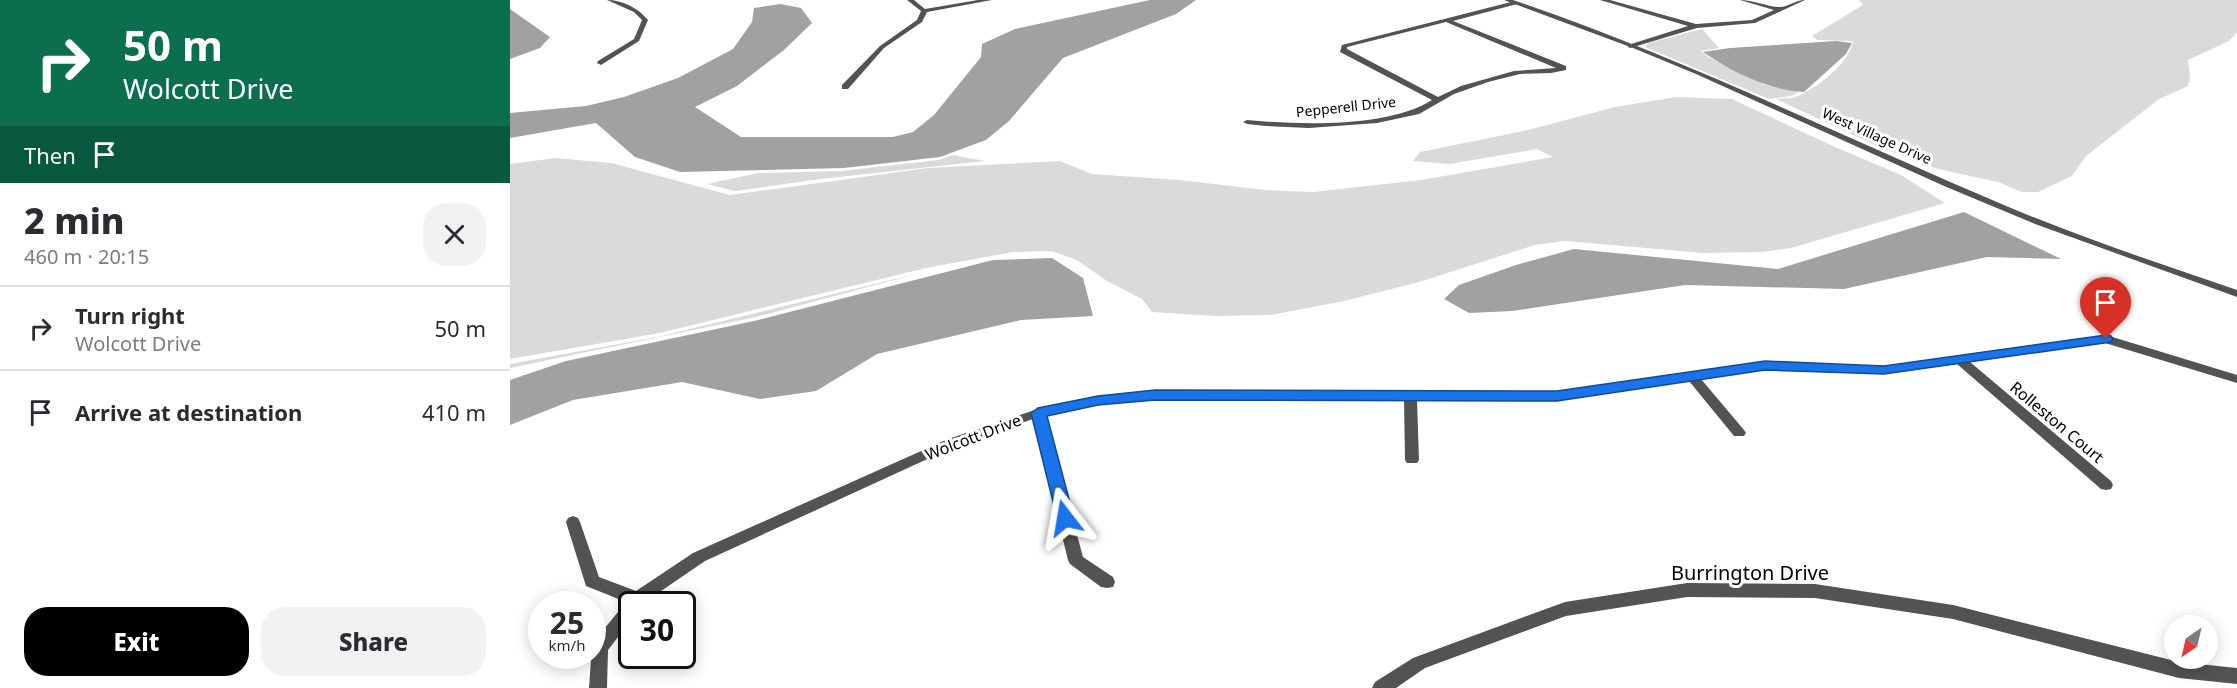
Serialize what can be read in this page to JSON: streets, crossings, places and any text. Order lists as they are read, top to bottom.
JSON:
{
  "streets": {
    "street": [
      "Pepperell Drive",
      "West Village Drive",
      "Rolleston Court",
      "Wolcott Drive",
      "Burrington Drive"
    ]
  },
  "crossings": [
    ["Rolleston Court", "Wolcott Drive"]
  ],
  "north": "bottom left",
  "page": {
    "turn": ["50 m", "Wolcott Drive"],
    "then": "Then",
    "heading": ["2 min", "460 m · 20:15"],
    "list": [
      {
        "name": "Turn right",
        "note": "Wolcott Drive",
        "value": "50 m"
      },
      {
        "name": "Arrive at destination",
        "value": "410 m"
      }
    ],
    "speed": "25 km/h",
    "limit": "30",
    "buttons": ["Exit", "Share"]
  }
}
